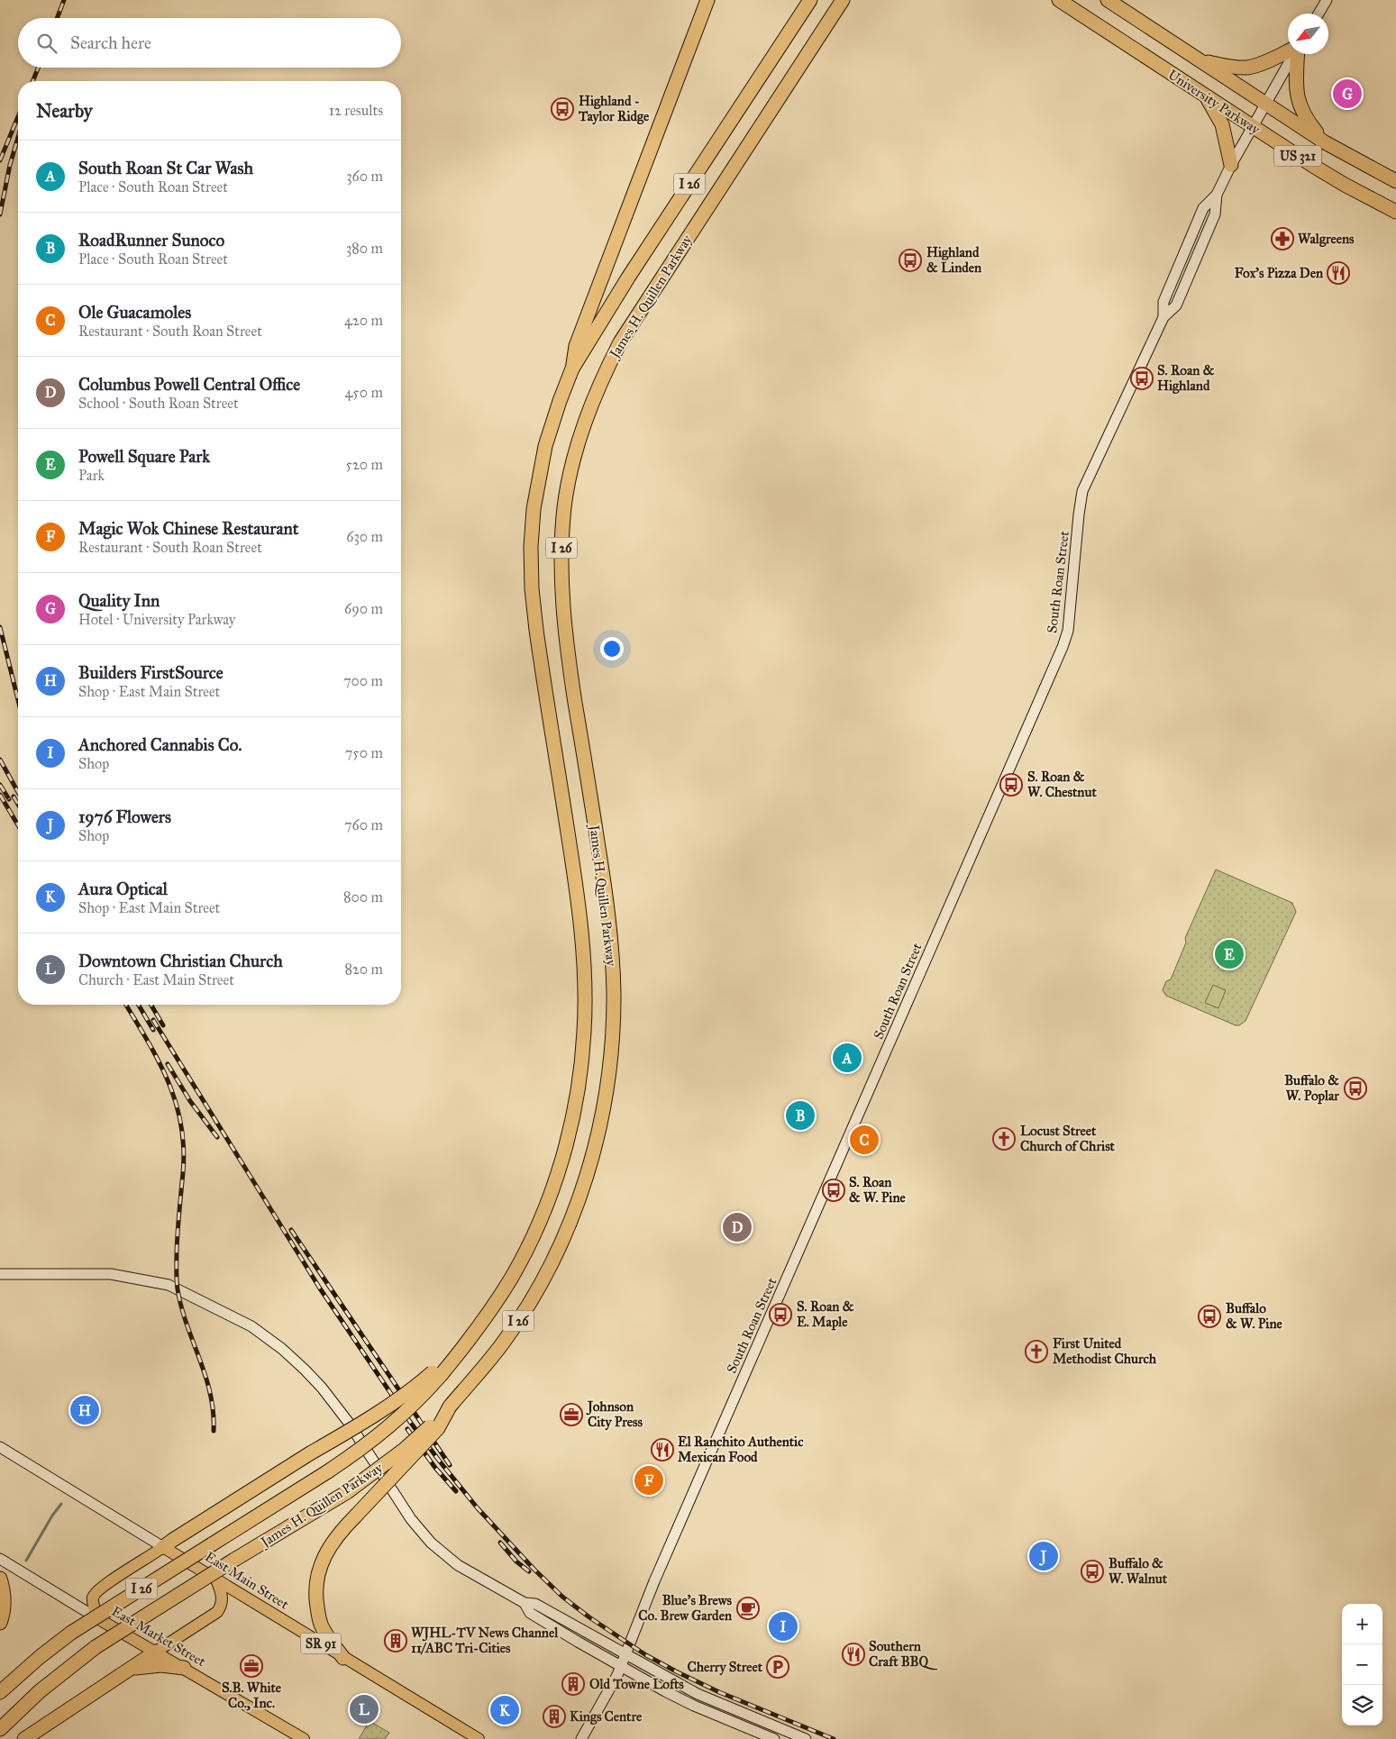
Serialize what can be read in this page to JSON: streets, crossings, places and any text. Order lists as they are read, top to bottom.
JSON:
{
  "streets": {
    "highway": [
      "University Parkway",
      "US 321",
      "I 26",
      "James H. Quillen Parkway"
    ],
    "main road": [
      "South Roan Street",
      "East Main Street",
      "East Market Street",
      "SR 91"
    ]
  },
  "crossings": [
    ["University Parkway", "South Roan Street"],
    ["East Main Street", "East Market Street"]
  ],
  "places": {
    "bus stop": [
      "Highland - Taylor Ridge",
      "Highland & Linden",
      "S. Roan & Highland",
      "S. Roan & W. Chestnut",
      "Buffalo & W. Poplar",
      "S. Roan & W. Pine",
      "S. Roan & E. Maple",
      "Buffalo & W. Pine",
      "Buffalo & W. Walnut"
    ],
    "pharmacy": ["Walgreens"],
    "restaurant": ["Fox's Pizza Den", "El Ranchito Authentic Mexican Food", "Southern Craft BBQ"],
    "church": ["Locust Street Church of Christ", "First United Methodist Church"],
    "office": ["Johnson City Press", "S.B. White Co., Inc."],
    "cafe": ["Blue's Brews Co. Brew Garden"],
    "building": ["WJHL-TV News Channel 11/ABC Tri-Cities", "Old Towne Lofts", "Kings Centre"],
    "parking": ["Cherry Street"]
  },
  "north": "bottom left",
  "page": {
    "search": "Search here",
    "pins": [
      "G",
      "E",
      "A",
      "B",
      "C",
      "D",
      "H",
      "F",
      "J",
      "I",
      "L",
      "K"
    ],
    "heading": ["Nearby", "12 results"],
    "list": [
      {
        "mark": "A",
        "name": "South Roan St Car Wash",
        "note": "Place · South Roan Street",
        "value": "360 m"
      },
      {
        "mark": "B",
        "name": "RoadRunner Sunoco",
        "note": "Place · South Roan Street",
        "value": "380 m"
      },
      {
        "mark": "C",
        "name": "Ole Guacamoles",
        "note": "Restaurant · South Roan Street",
        "value": "420 m"
      },
      {
        "mark": "D",
        "name": "Columbus Powell Central Office",
        "note": "School · South Roan Street",
        "value": "450 m"
      },
      {
        "mark": "E",
        "name": "Powell Square Park",
        "note": "Park",
        "value": "520 m"
      },
      {
        "mark": "F",
        "name": "Magic Wok Chinese Restaurant",
        "note": "Restaurant · South Roan Street",
        "value": "630 m"
      },
      {
        "mark": "G",
        "name": "Quality Inn",
        "note": "Hotel · University Parkway",
        "value": "690 m"
      },
      {
        "mark": "H",
        "name": "Builders FirstSource",
        "note": "Shop · East Main Street",
        "value": "700 m"
      },
      {
        "mark": "I",
        "name": "Anchored Cannabis Co.",
        "note": "Shop",
        "value": "750 m"
      },
      {
        "mark": "J",
        "name": "1976 Flowers",
        "note": "Shop",
        "value": "760 m"
      },
      {
        "mark": "K",
        "name": "Aura Optical",
        "note": "Shop · East Main Street",
        "value": "800 m"
      },
      {
        "mark": "L",
        "name": "Downtown Christian Church",
        "note": "Church · East Main Street",
        "value": "820 m"
      }
    ],
    "map_buttons": ["+", "−"]
  }
}
